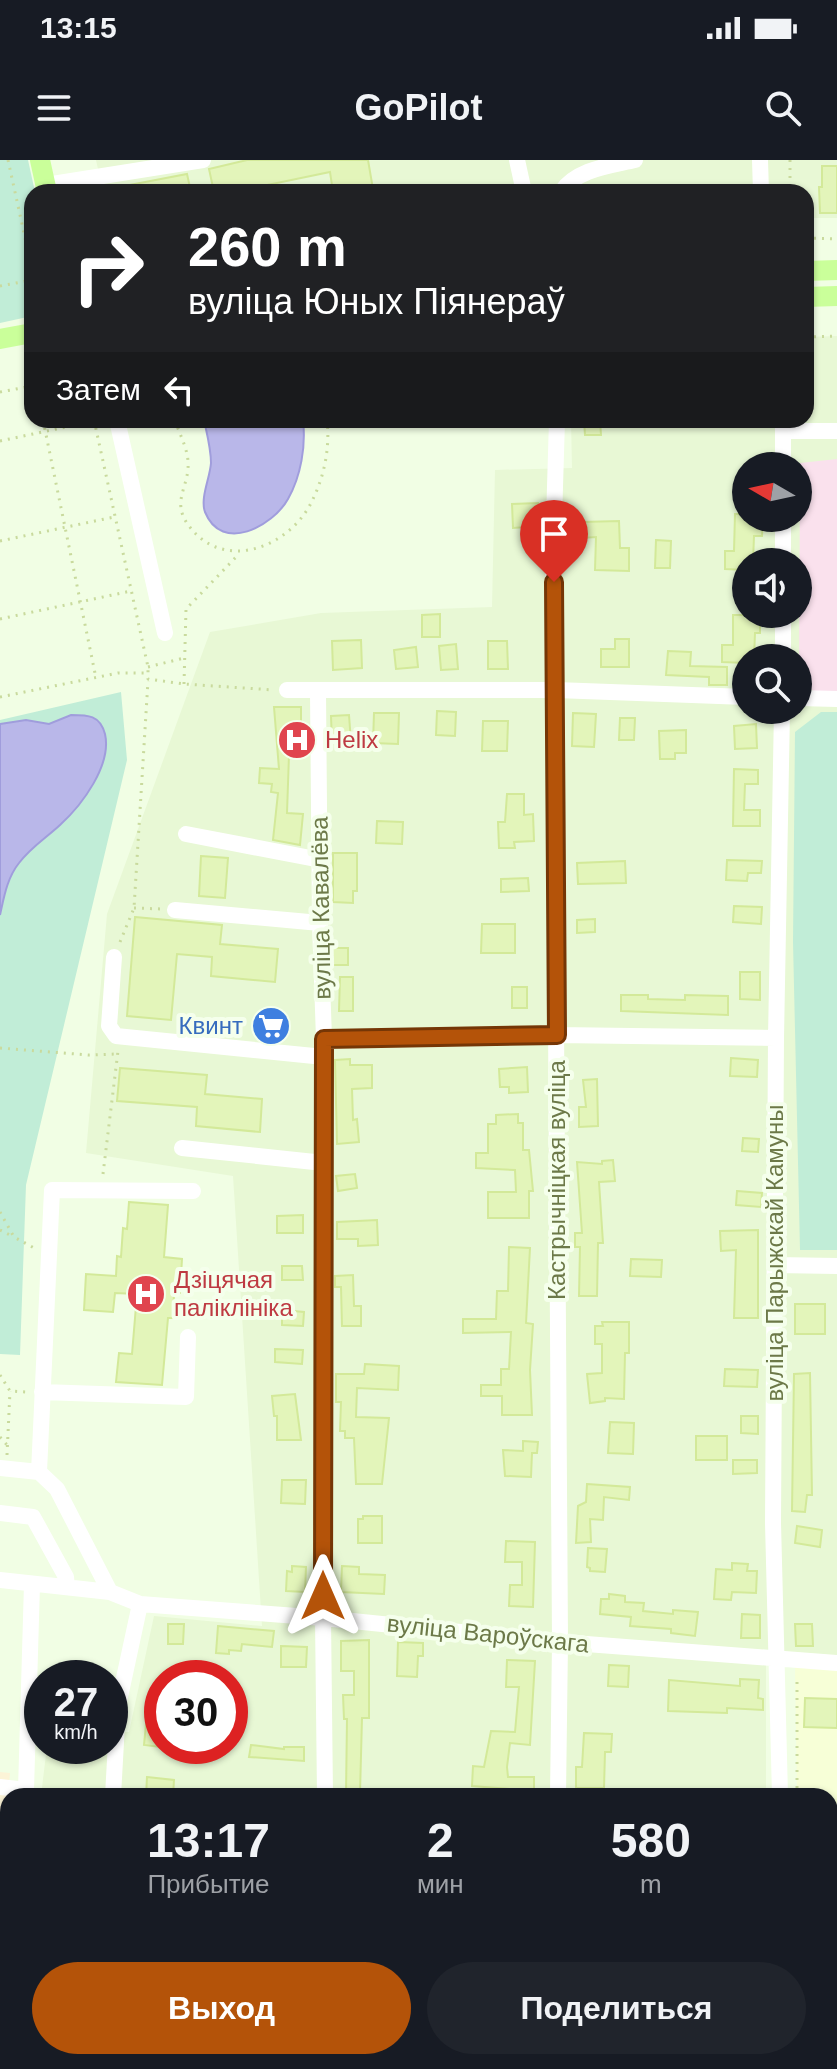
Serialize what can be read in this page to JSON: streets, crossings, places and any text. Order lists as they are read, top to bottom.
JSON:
{
  "streets": {
    "street": [
      "вуліца Кавалёва",
      "Кастрычніцкая вуліца",
      "вуліца Парыжскай Камуны",
      "вуліца Вароўскага"
    ]
  },
  "crossings": [
    ["вуліца Кавалёва", "вуліца Вароўскага"],
    ["Кастрычніцкая вуліца", "вуліца Вароўскага"],
    ["вуліца Парыжскай Камуны", "вуліца Вароўскага"]
  ],
  "places": {
    "hospital": ["Helix", "Дзіцячая паліклініка"],
    "supermarket": ["Квинт"]
  },
  "north": "left",
  "page": {
    "status": "13:15",
    "header": "GoPilot",
    "turn": ["260 m", "вуліца Юных Піянераў"],
    "then": "Затем",
    "speed": "27 km/h",
    "limit": "30",
    "eta": [
      "13:17",
      "Прибытие",
      "2",
      "мин",
      "580",
      "m"
    ],
    "buttons": ["Выход", "Поделиться"]
  }
}
